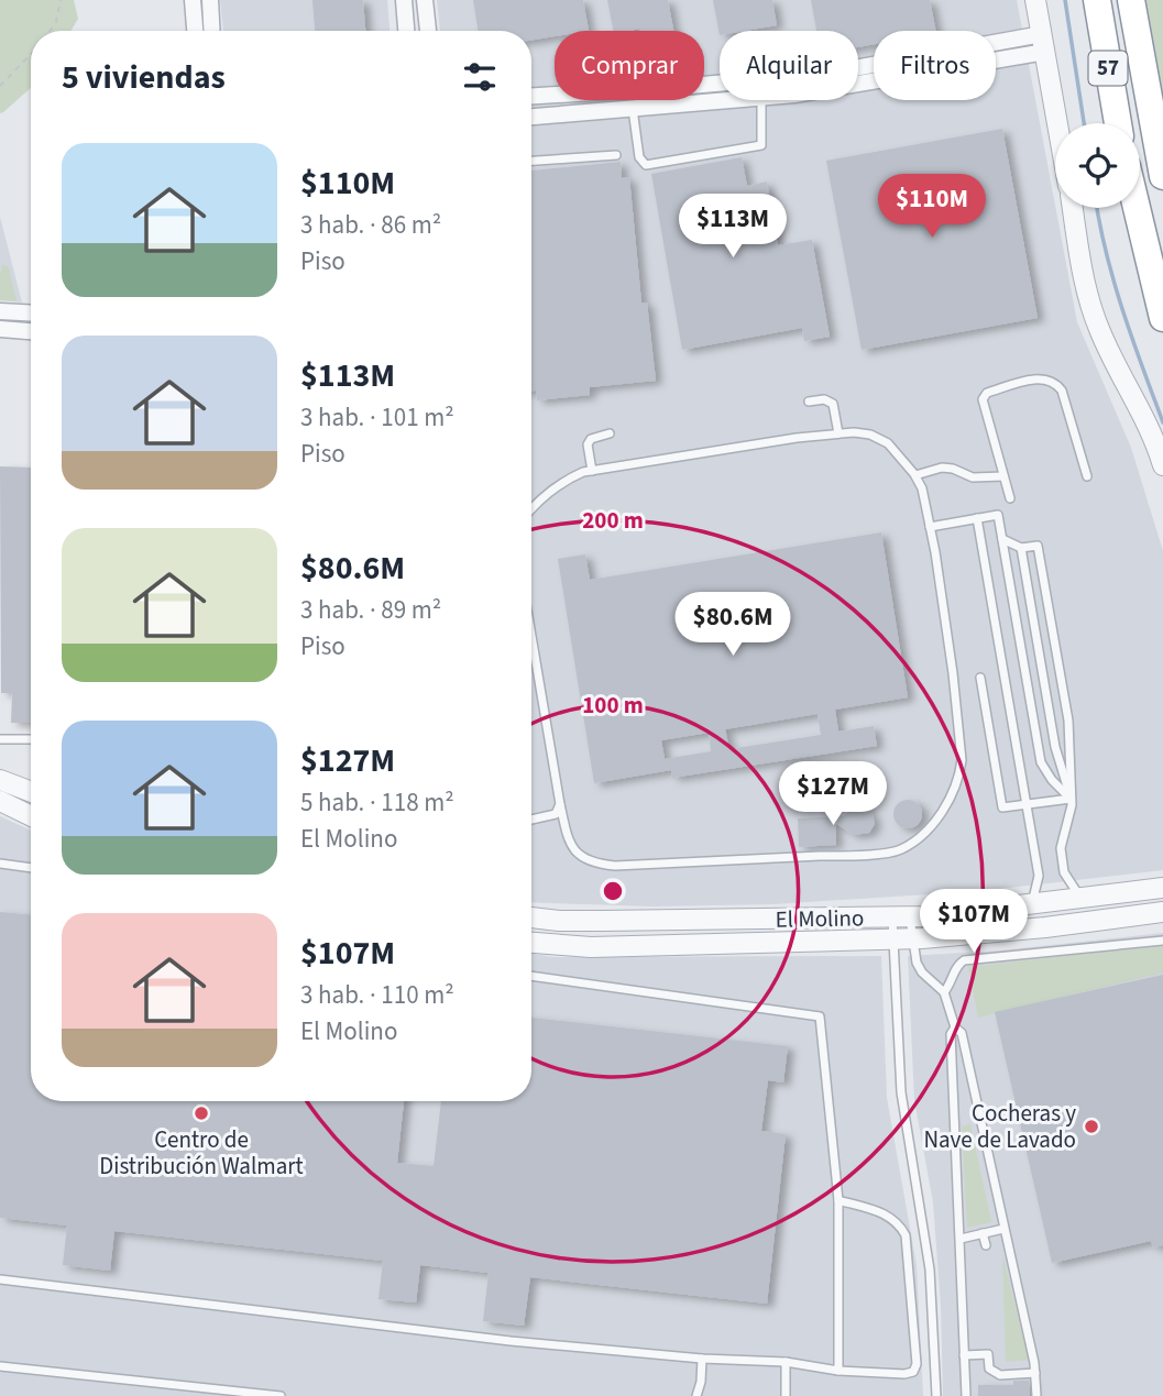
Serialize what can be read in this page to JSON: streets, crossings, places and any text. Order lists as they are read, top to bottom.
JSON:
{
  "streets": {
    "highway": ["57"],
    "street": ["El Molino"]
  },
  "places": ["Centro de Distribución Walmart", "Cocheras y Nave de Lavado"],
  "page": {
    "chip": ["Comprar", "Alquilar", "Filtros"],
    "heading": "5 viviendas",
    "list": [
      {
        "name": "$110M",
        "note": "3 hab. · 86 m² · Piso"
      },
      {
        "name": "$113M",
        "note": "3 hab. · 101 m² · Piso"
      },
      {
        "name": "$80.6M",
        "note": "3 hab. · 89 m² · Piso"
      },
      {
        "name": "$127M",
        "note": "5 hab. · 118 m² · El Molino"
      },
      {
        "name": "$107M",
        "note": "3 hab. · 110 m² · El Molino"
      }
    ],
    "price": [
      "$110M",
      "$113M",
      "$80.6M",
      "$127M",
      "$107M"
    ]
  },
  "rings": ["200 m", "100 m"]
}
